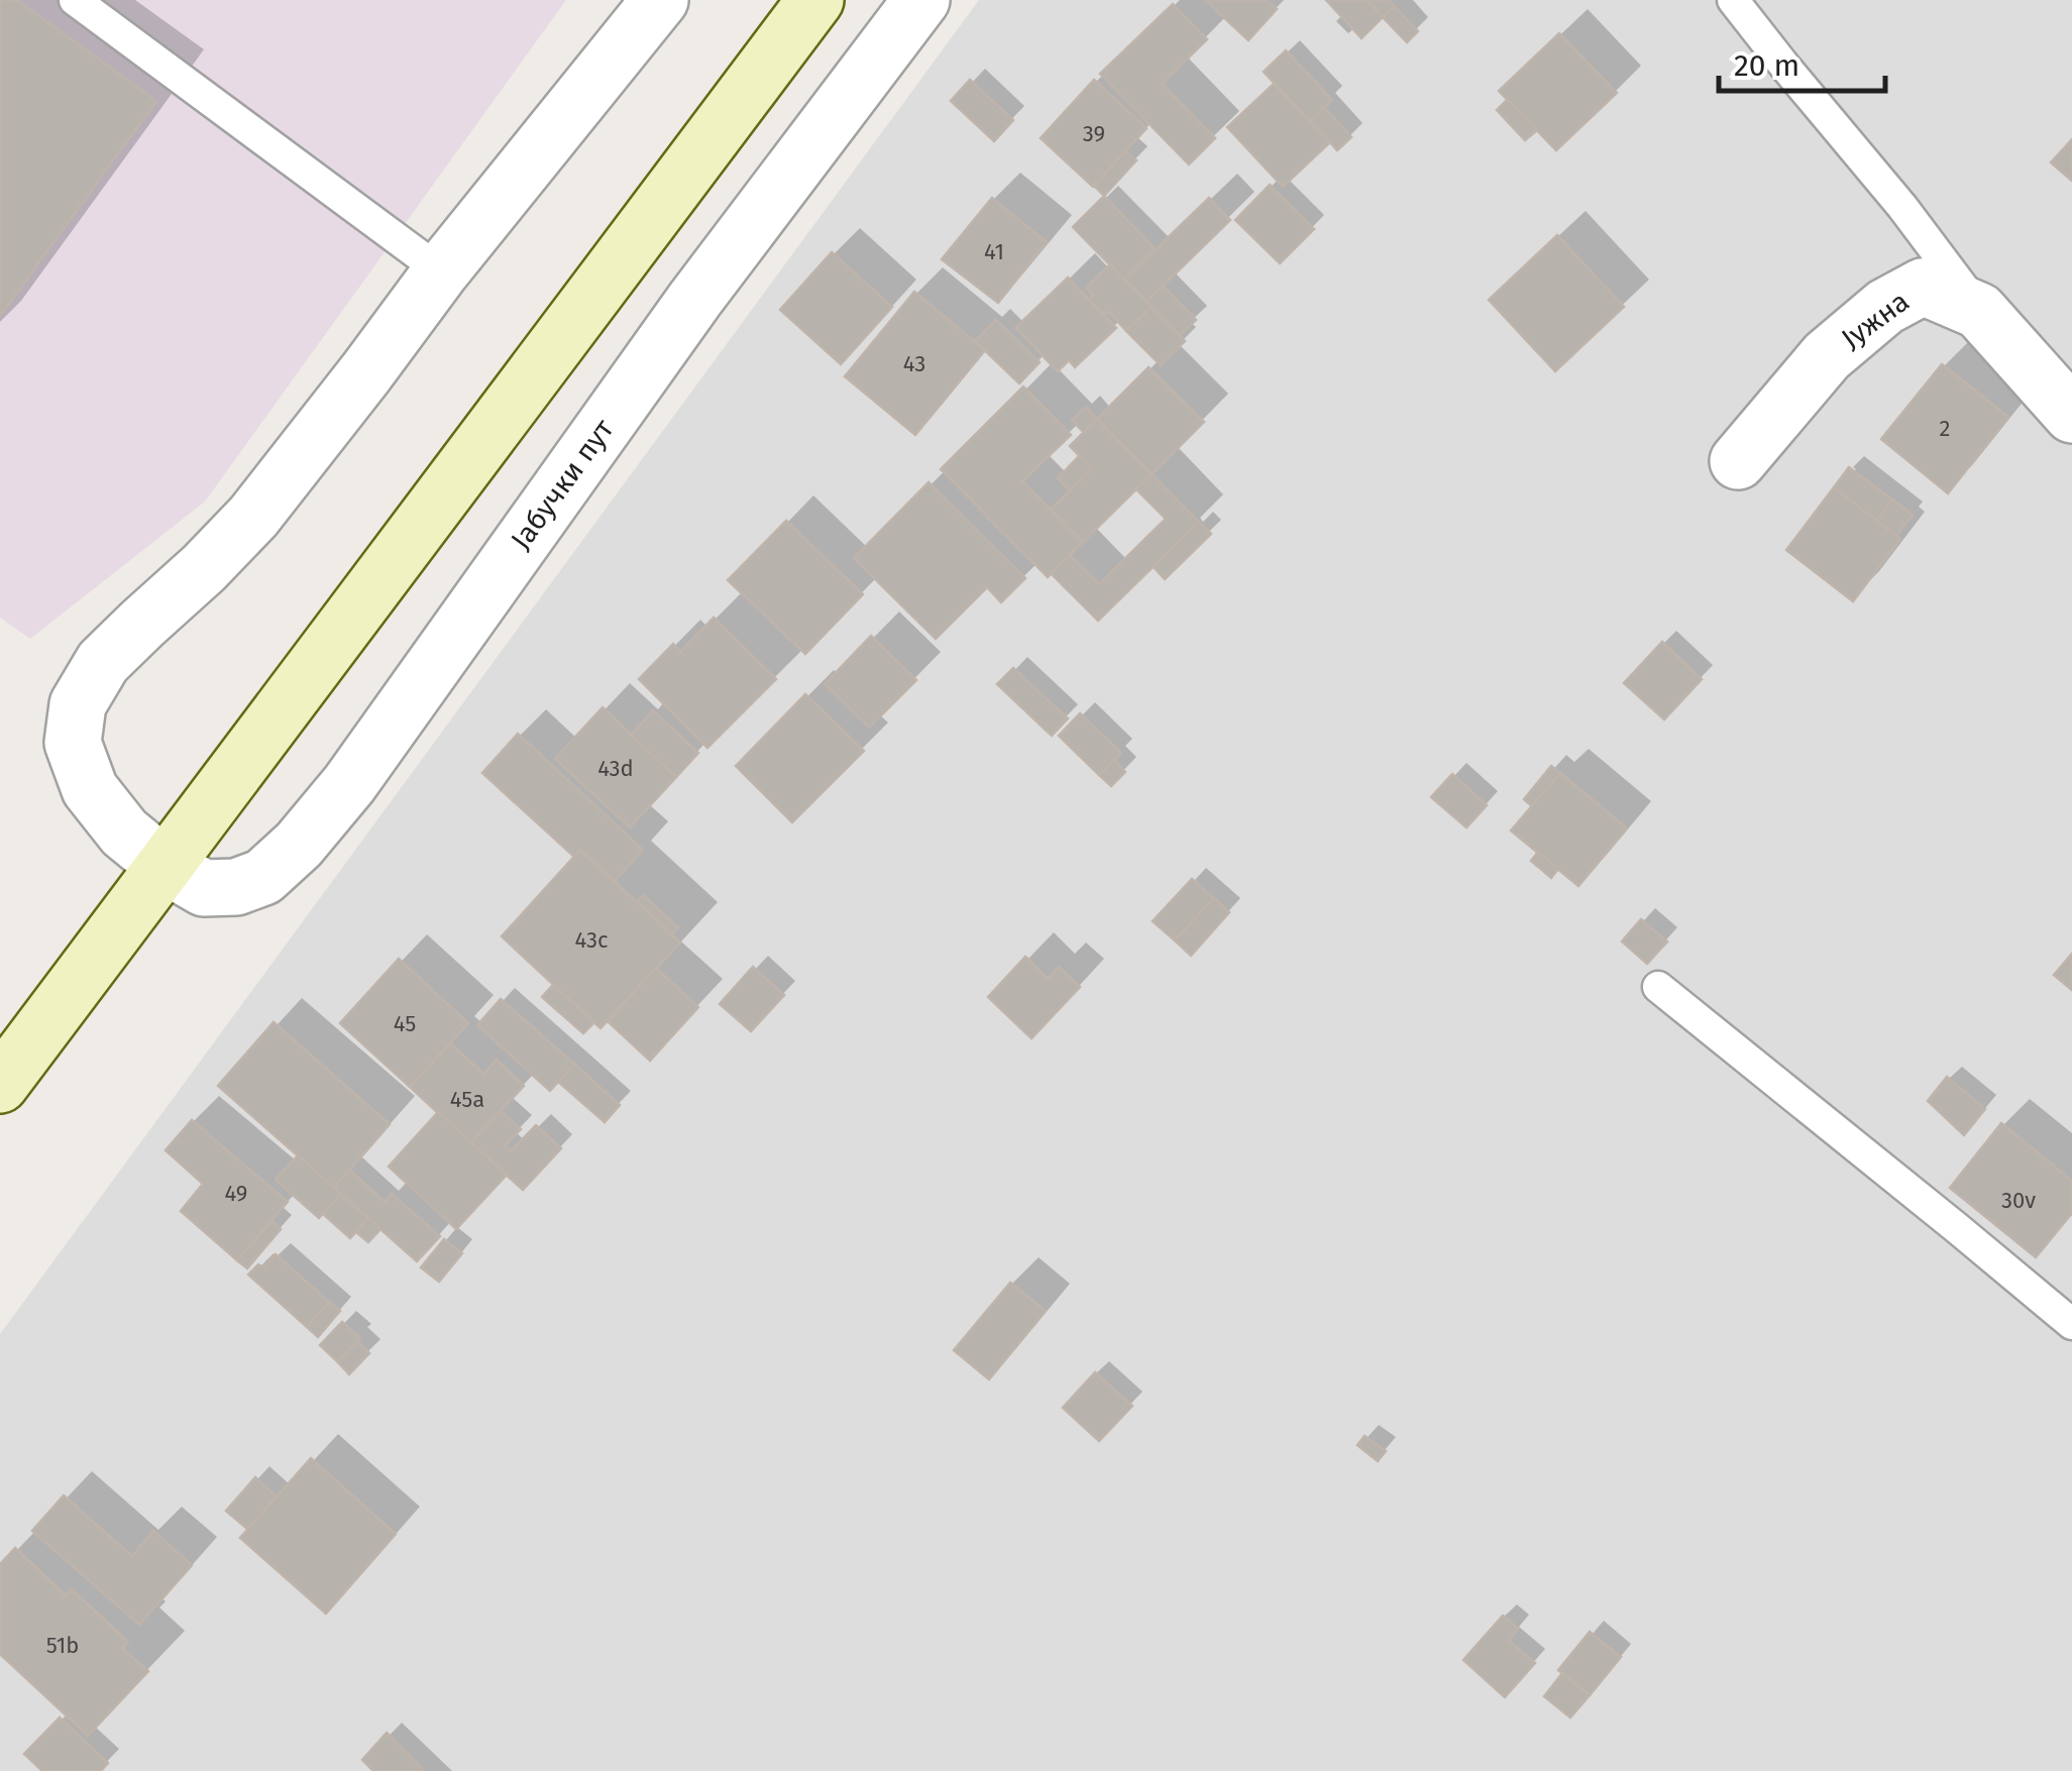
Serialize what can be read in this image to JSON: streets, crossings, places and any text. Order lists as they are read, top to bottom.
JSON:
{
  "streets": {
    "street": ["Јужна", "Јабучки пут"]
  },
  "house_numbers": [
    "39",
    "41",
    "43",
    "2",
    "43d",
    "43c",
    "45",
    "45a",
    "49",
    "30v",
    "51b"
  ],
  "scale_bar": "20 m"
}
